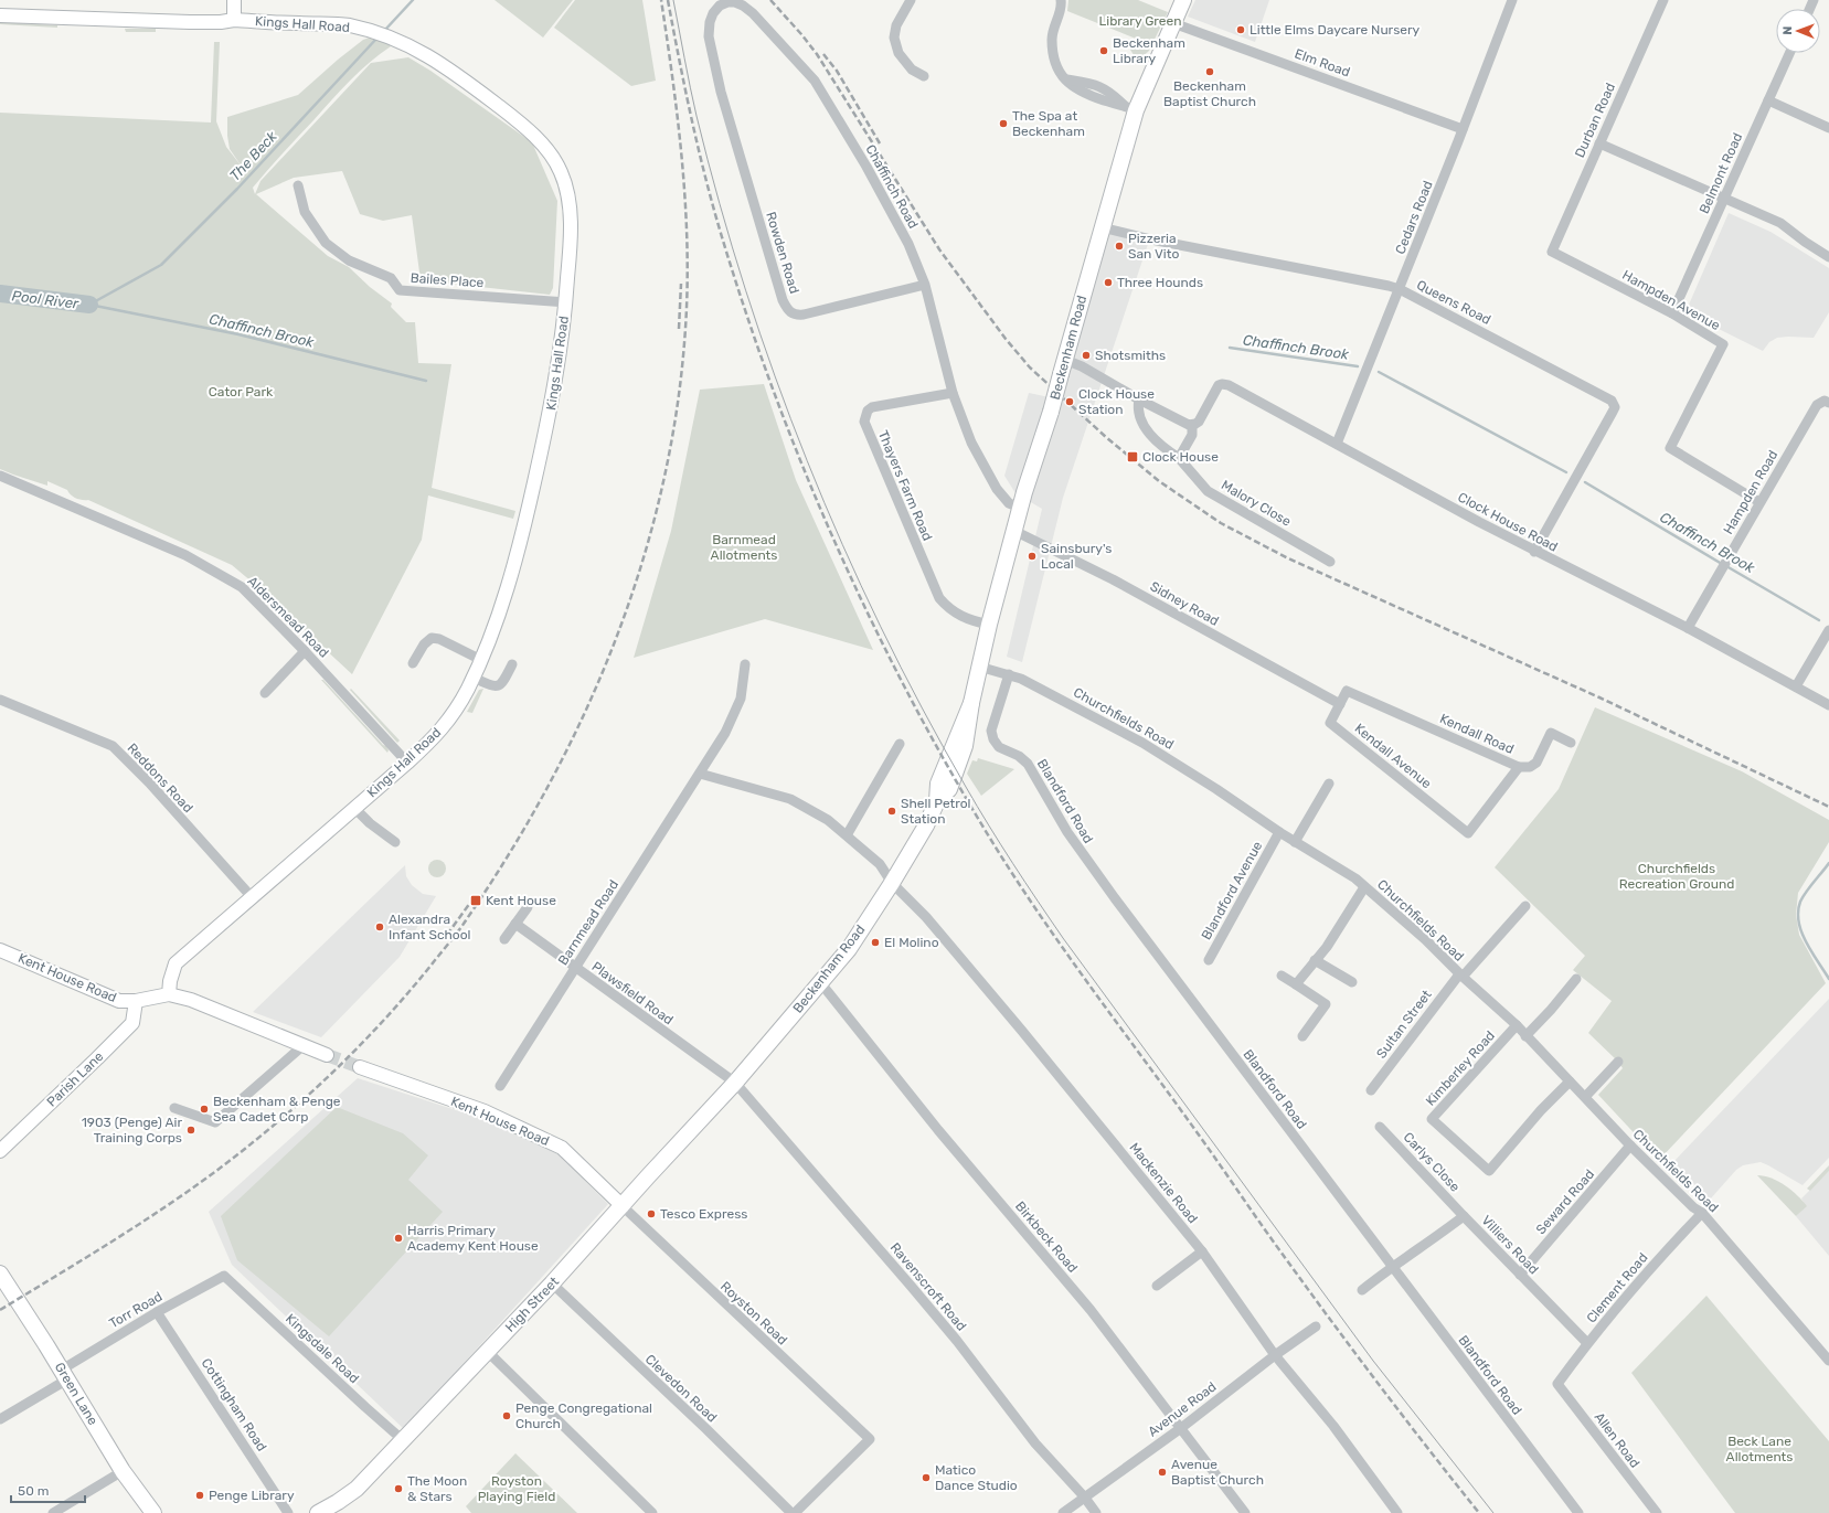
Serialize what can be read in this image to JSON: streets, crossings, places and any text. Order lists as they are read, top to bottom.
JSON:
{
  "streets": {
    "main road": ["Beckenham Road", "High Street", "Green Lane"],
    "street": [
      "Kings Hall Road",
      "Elm Road",
      "Durban Road",
      "Belmont Road",
      "Chaffinch Road",
      "Cedars Road",
      "Rowden Road",
      "Bailes Place",
      "Hampden Avenue",
      "Queens Road",
      "Thayers Farm Road",
      "Hampden Road",
      "Malory Close",
      "Clock House Road",
      "Sidney Road",
      "Aldersmead Road",
      "Churchfields Road",
      "Kendall Road",
      "Kendall Avenue",
      "Reddons Road",
      "Blandford Road",
      "Blandford Avenue",
      "Barnmead Road",
      "Kent House Road",
      "Plawsfield Road",
      "Sultan Street",
      "Kimberley Road",
      "Parish Lane",
      "Carlys Close",
      "Mackenzie Road",
      "Seward Road",
      "Birkbeck Road",
      "Villiers Road",
      "Ravenscroft Road",
      "Clement Road",
      "Torr Road",
      "Royston Road",
      "Kingsdale Road",
      "Clevedon Road",
      "Cottingham Road",
      "Avenue Road",
      "Allen Road"
    ]
  },
  "crossings": [
    ["Kings Hall Road", "Bailes Place"],
    ["Kings Hall Road", "Aldersmead Road"],
    ["Kings Hall Road", "Reddons Road"],
    ["Elm Road", "Cedars Road"],
    ["Elm Road", "Beckenham Road"],
    ["Durban Road", "Hampden Avenue"],
    ["Belmont Road", "Hampden Avenue"],
    ["Chaffinch Road", "Rowden Road"],
    ["Chaffinch Road", "Beckenham Road"],
    ["Chaffinch Road", "Thayers Farm Road"],
    ["Cedars Road", "Queens Road"],
    ["Cedars Road", "Clock House Road"],
    ["Hampden Avenue", "Hampden Road"],
    ["Queens Road", "Beckenham Road"],
    ["Queens Road", "Clock House Road"],
    ["Beckenham Road", "Thayers Farm Road"],
    ["Beckenham Road", "Sidney Road"],
    ["Beckenham Road", "Churchfields Road"],
    ["Beckenham Road", "Plawsfield Road"],
    ["Beckenham Road", "Mackenzie Road"],
    ["Beckenham Road", "Birkbeck Road"],
    ["Beckenham Road", "Ravenscroft Road"],
    ["Beckenham Road", "High Street"],
    ["Hampden Road", "Clock House Road"],
    ["Malory Close", "Clock House Road"],
    ["Sidney Road", "Kendall Avenue"],
    ["Churchfields Road", "Blandford Road"],
    ["Churchfields Road", "Blandford Avenue"],
    ["Churchfields Road", "Sultan Street"],
    ["Churchfields Road", "Kimberley Road"],
    ["Churchfields Road", "Seward Road"],
    ["Churchfields Road", "Clement Road"],
    ["Kendall Road", "Kendall Avenue"],
    ["Blandford Road", "Villiers Road"],
    ["Barnmead Road", "Plawsfield Road"],
    ["Kent House Road", "Parish Lane"],
    ["Kent House Road", "High Street"],
    ["Kent House Road", "Royston Road"],
    ["Plawsfield Road", "Ravenscroft Road"],
    ["Plawsfield Road", "High Street"],
    ["Carlys Close", "Villiers Road"],
    ["Mackenzie Road", "Avenue Road"],
    ["Seward Road", "Villiers Road"],
    ["Birkbeck Road", "Avenue Road"],
    ["Villiers Road", "Clement Road"],
    ["Ravenscroft Road", "High Street"],
    ["Ravenscroft Road", "Avenue Road"],
    ["Clement Road", "Allen Road"],
    ["High Street", "Royston Road"],
    ["High Street", "Kingsdale Road"],
    ["High Street", "Clevedon Road"],
    ["Torr Road", "Kingsdale Road"],
    ["Torr Road", "Green Lane"],
    ["Torr Road", "Cottingham Road"]
  ],
  "water": ["The Beck", "Pool River", "Chaffinch Brook"],
  "parks": [
    "Library Green",
    "Cator Park",
    "Barnmead Allotments",
    "Churchfields Recreation Ground",
    "Beck Lane Allotments",
    "Royston Playing Field"
  ],
  "places": {
    "other": [
      "Little Elms Daycare Nursery",
      "Beckenham Library",
      "Beckenham Baptist Church",
      "The Spa at Beckenham",
      "Pizzeria San Vito",
      "Three Hounds",
      "Shotsmiths",
      "Clock House Station",
      "Sainsbury's Local",
      "Shell Petrol Station",
      "Alexandra Infant School",
      "El Molino",
      "Beckenham & Penge Sea Cadet Corp",
      "1903 (Penge) Air Training Corps",
      "Tesco Express",
      "Harris Primary Academy Kent House",
      "Penge Congregational Church",
      "Avenue Baptist Church",
      "Matico Dance Studio",
      "The Moon & Stars",
      "Penge Library"
    ],
    "transit": ["Clock House", "Kent House"]
  },
  "scale_bar": "50 m",
  "north": "left"
}
